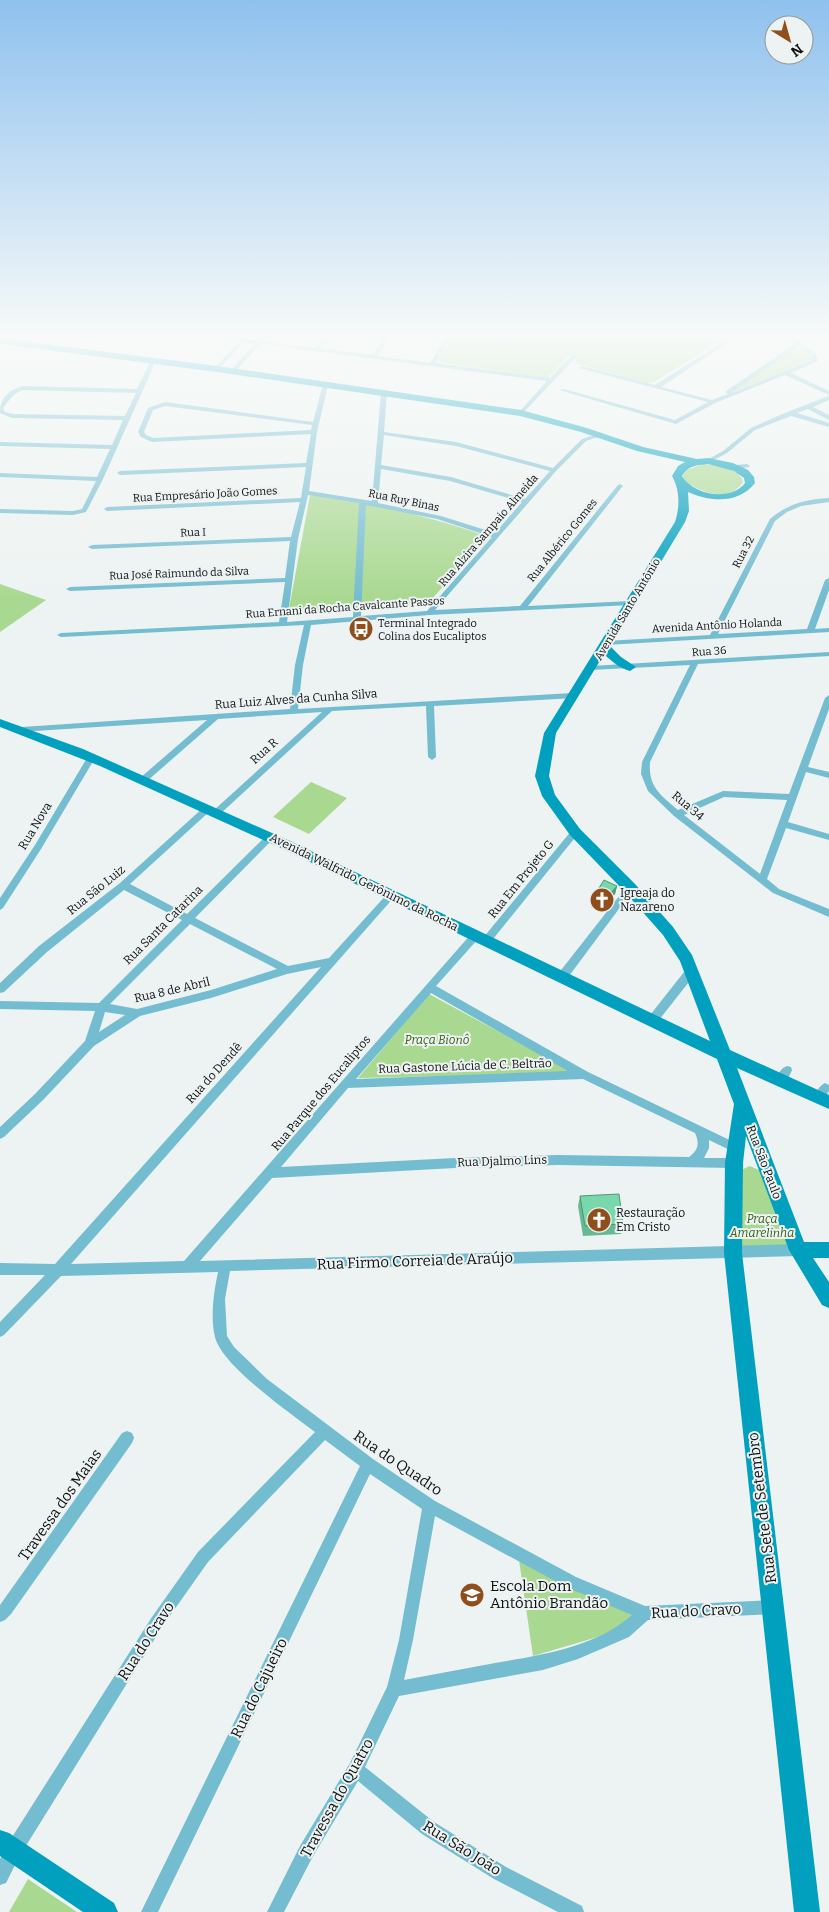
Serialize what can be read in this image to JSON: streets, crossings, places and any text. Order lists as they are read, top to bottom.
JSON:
{
  "streets": {
    "street": [
      "Rua Empresário João Gomes",
      "Rua Ruy Binas",
      "Rua Alzira Sampaio Almeida",
      "Rua I",
      "Rua Albérico Gomes",
      "Rua 32",
      "Rua José Raimundo da Silva",
      "Rua Ernani da Rocha Cavalcante Passos",
      "Avenida Santo Antônio",
      "Avenida Antônio Holanda",
      "Rua 36",
      "Rua Luiz Alves da Cunha Silva",
      "Rua R",
      "Rua 34",
      "Rua Nova",
      "Rua Em Projeto G",
      "Avenida Walfrido Gerônimo da Rocha",
      "Rua São Luiz",
      "Rua Santa Catarina",
      "Rua 8 de Abril",
      "Rua Gastone Lúcia de C. Beltrão",
      "Rua do Dendê",
      "Rua Parque dos Eucaliptos",
      "Rua Djalmo Lins",
      "Rua São Paulo",
      "Rua Firmo Correia de Araújo",
      "Rua do Quadro",
      "Travessa dos Maias",
      "Rua Sete de Setembro",
      "Rua do Cravo",
      "Rua do Cajueiro",
      "Travessa do Quatro",
      "Rua São João"
    ]
  },
  "crossings": [
    ["Rua Ruy Binas", "Rua Alzira Sampaio Almeida"],
    ["Rua Alzira Sampaio Almeida", "Rua Ernani da Rocha Cavalcante Passos"],
    ["Rua Albérico Gomes", "Rua Ernani da Rocha Cavalcante Passos"],
    ["Rua 32", "Avenida Antônio Holanda"],
    ["Rua Ernani da Rocha Cavalcante Passos", "Avenida Santo Antônio"],
    ["Avenida Santo Antônio", "Avenida Antônio Holanda"],
    ["Avenida Santo Antônio", "Rua 36"],
    ["Avenida Santo Antônio", "Rua Luiz Alves da Cunha Silva"],
    ["Avenida Santo Antônio", "Rua Em Projeto G"],
    ["Avenida Santo Antônio", "Rua São Paulo"],
    ["Rua 36", "Rua 34"],
    ["Rua Luiz Alves da Cunha Silva", "Rua R"],
    ["Rua Luiz Alves da Cunha Silva", "Avenida Walfrido Gerônimo da Rocha"],
    ["Rua R", "Avenida Walfrido Gerônimo da Rocha"],
    ["Rua R", "Rua São Luiz"],
    ["Rua Nova", "Avenida Walfrido Gerônimo da Rocha"],
    ["Rua Em Projeto G", "Avenida Walfrido Gerônimo da Rocha"],
    ["Rua Em Projeto G", "Rua Parque dos Eucaliptos"],
    ["Avenida Walfrido Gerônimo da Rocha", "Rua São Luiz"],
    ["Avenida Walfrido Gerônimo da Rocha", "Rua Santa Catarina"],
    ["Avenida Walfrido Gerônimo da Rocha", "Rua do Dendê"],
    ["Avenida Walfrido Gerônimo da Rocha", "Rua Parque dos Eucaliptos"],
    ["Avenida Walfrido Gerônimo da Rocha", "Rua São Paulo"],
    ["Rua Santa Catarina", "Rua 8 de Abril"],
    ["Rua 8 de Abril", "Rua do Dendê"],
    ["Rua Gastone Lúcia de C. Beltrão", "Rua Parque dos Eucaliptos"],
    ["Rua do Dendê", "Rua Firmo Correia de Araújo"],
    ["Rua Parque dos Eucaliptos", "Rua Djalmo Lins"],
    ["Rua Parque dos Eucaliptos", "Rua Firmo Correia de Araújo"],
    ["Rua Djalmo Lins", "Rua Sete de Setembro"],
    ["Rua São Paulo", "Rua Firmo Correia de Araújo"],
    ["Rua São Paulo", "Rua Sete de Setembro"],
    ["Rua Firmo Correia de Araújo", "Rua do Quadro"],
    ["Rua Firmo Correia de Araújo", "Rua Sete de Setembro"],
    ["Rua do Quadro", "Rua do Cravo"],
    ["Rua do Quadro", "Rua do Cajueiro"],
    ["Rua do Quadro", "Travessa do Quatro"],
    ["Rua Sete de Setembro", "Rua do Cravo"],
    ["Rua do Cravo", "Travessa do Quatro"],
    ["Travessa do Quatro", "Rua São João"]
  ],
  "parks": ["Praça Bionô", "Praça Amarelinha"],
  "places": {
    "bus stop": ["Terminal Integrado Colina dos Eucaliptos"],
    "church": ["Igreaja do Nazareno", "Restauração Em Cristo"],
    "school or university": ["Escola Dom Antônio Brandão"]
  },
  "north": "bottom right"
}
